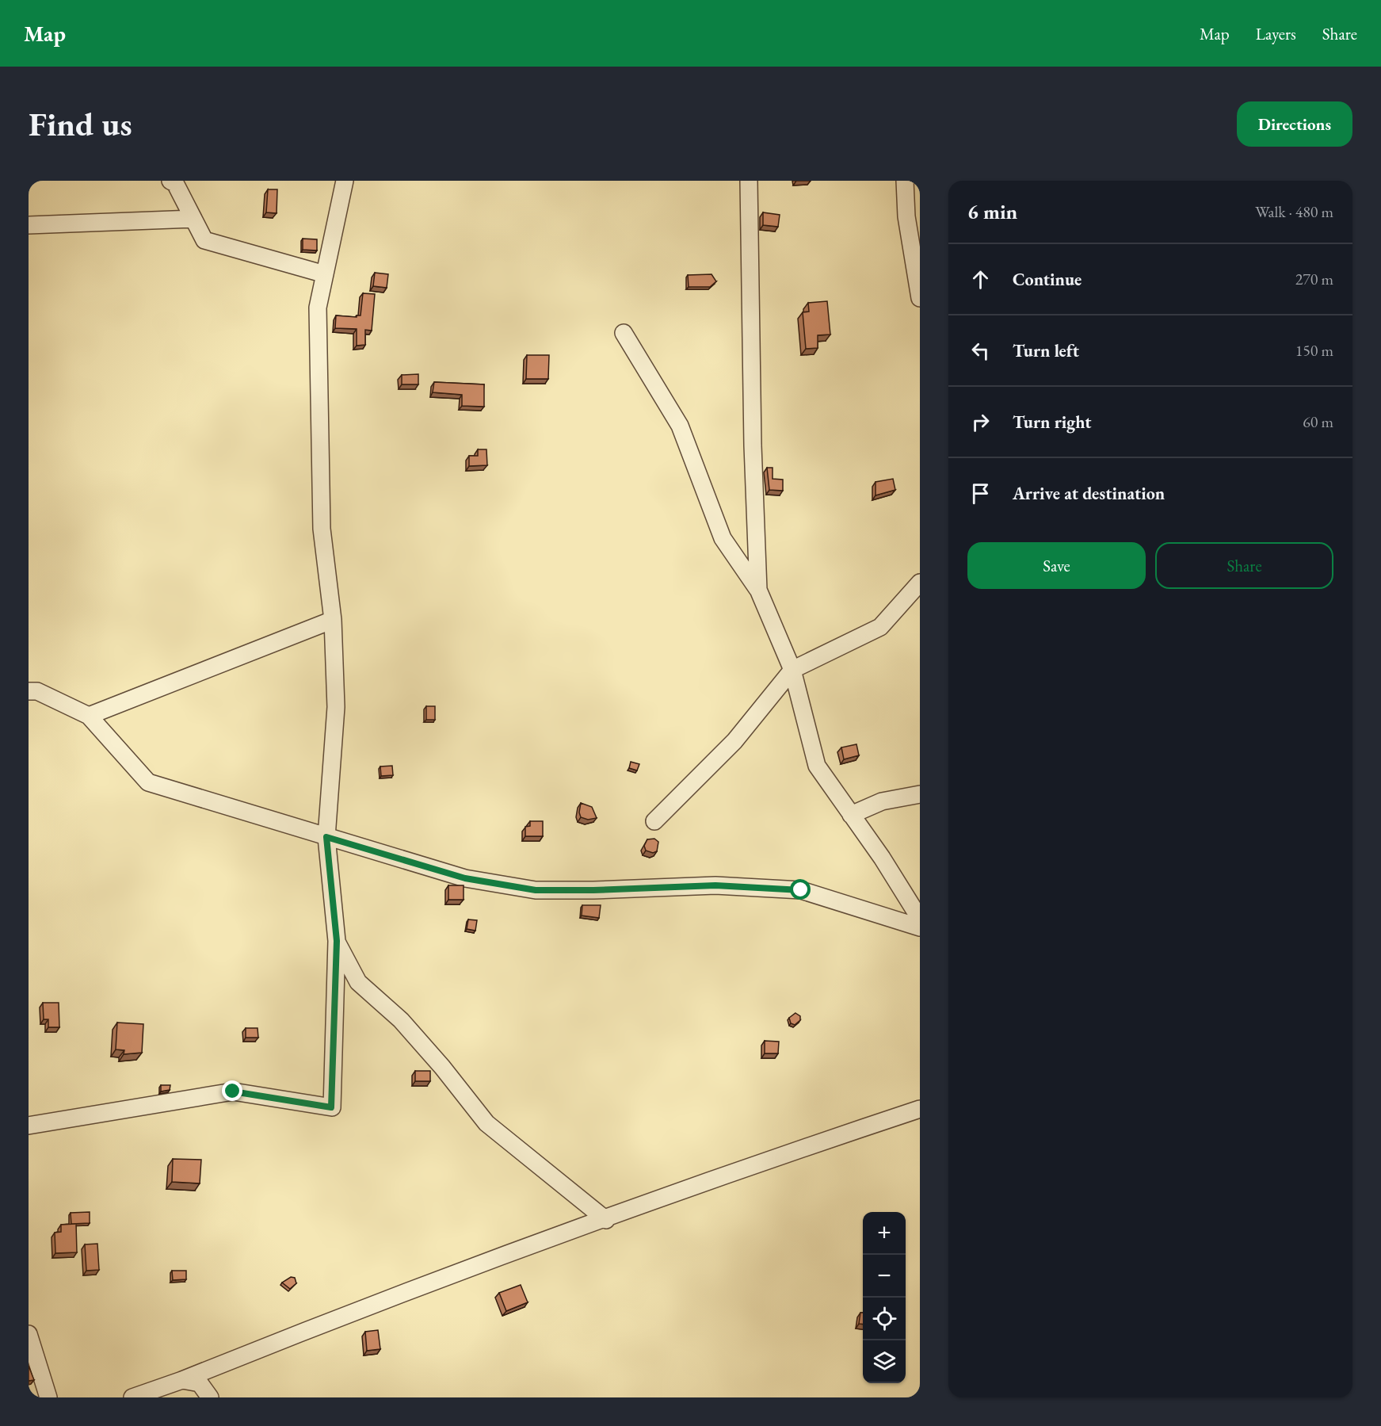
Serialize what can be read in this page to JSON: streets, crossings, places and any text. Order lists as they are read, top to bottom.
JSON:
{
  "page": {
    "header": "Map",
    "nav": ["Map", "Layers", "Share"],
    "buttons": [
      "Directions",
      ["Save", "Share"]
    ],
    "title": "Find us",
    "heading": ["6 min", "Walk · 480 m"],
    "list": [
      ["Continue", "270 m"],
      ["Turn left", "150 m"],
      ["Turn right", "60 m"],
      "Arrive at destination"
    ],
    "map_buttons": ["+", "−"]
  }
}
